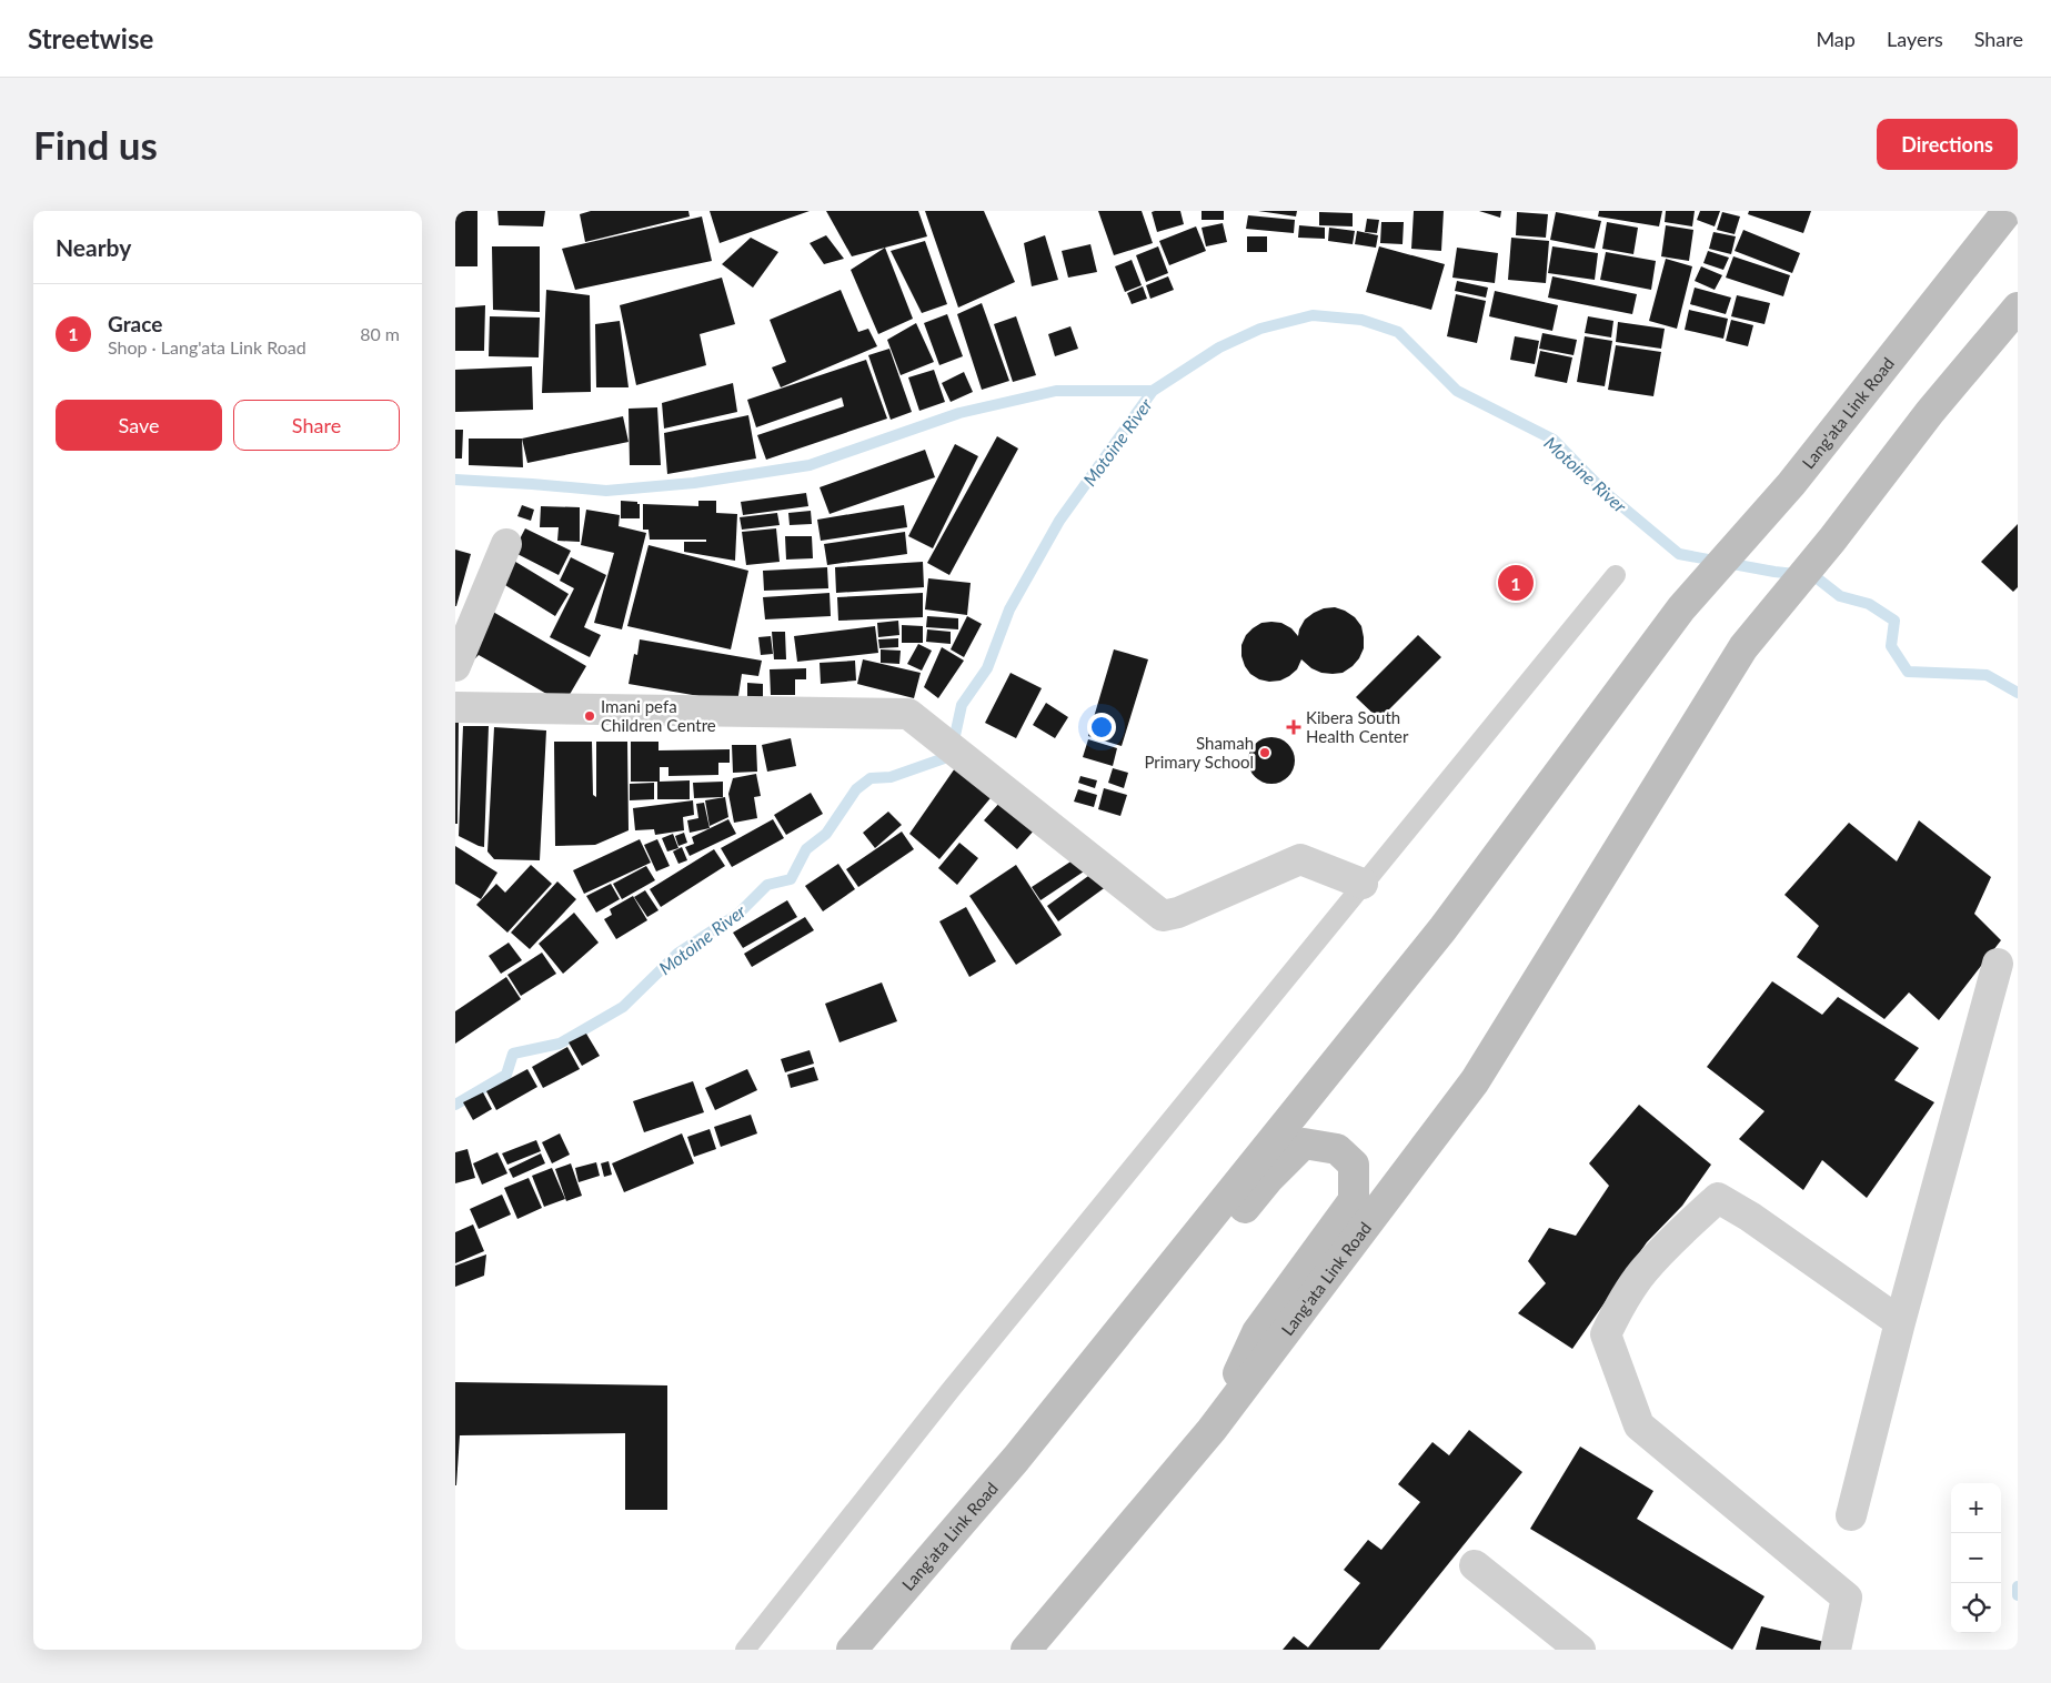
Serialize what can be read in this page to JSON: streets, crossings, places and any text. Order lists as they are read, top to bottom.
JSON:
{
  "streets": {
    "main road": ["Lang'ata Link Road"]
  },
  "water": ["Motoine River"],
  "places": {
    "other": ["Imani pefa Children Centre", "Shamah Primary School"],
    "health": ["Kibera South Health Center"]
  },
  "page": {
    "header": "Streetwise",
    "nav": ["Map", "Layers", "Share"],
    "buttons": [
      "Directions",
      ["Save", "Share"]
    ],
    "title": "Find us",
    "heading": "Nearby",
    "list": [
      {
        "mark": "1",
        "name": "Grace",
        "note": "Shop · Lang'ata Link Road",
        "value": "80 m"
      }
    ],
    "pins": "1",
    "map_buttons": ["+", "−"]
  }
}
